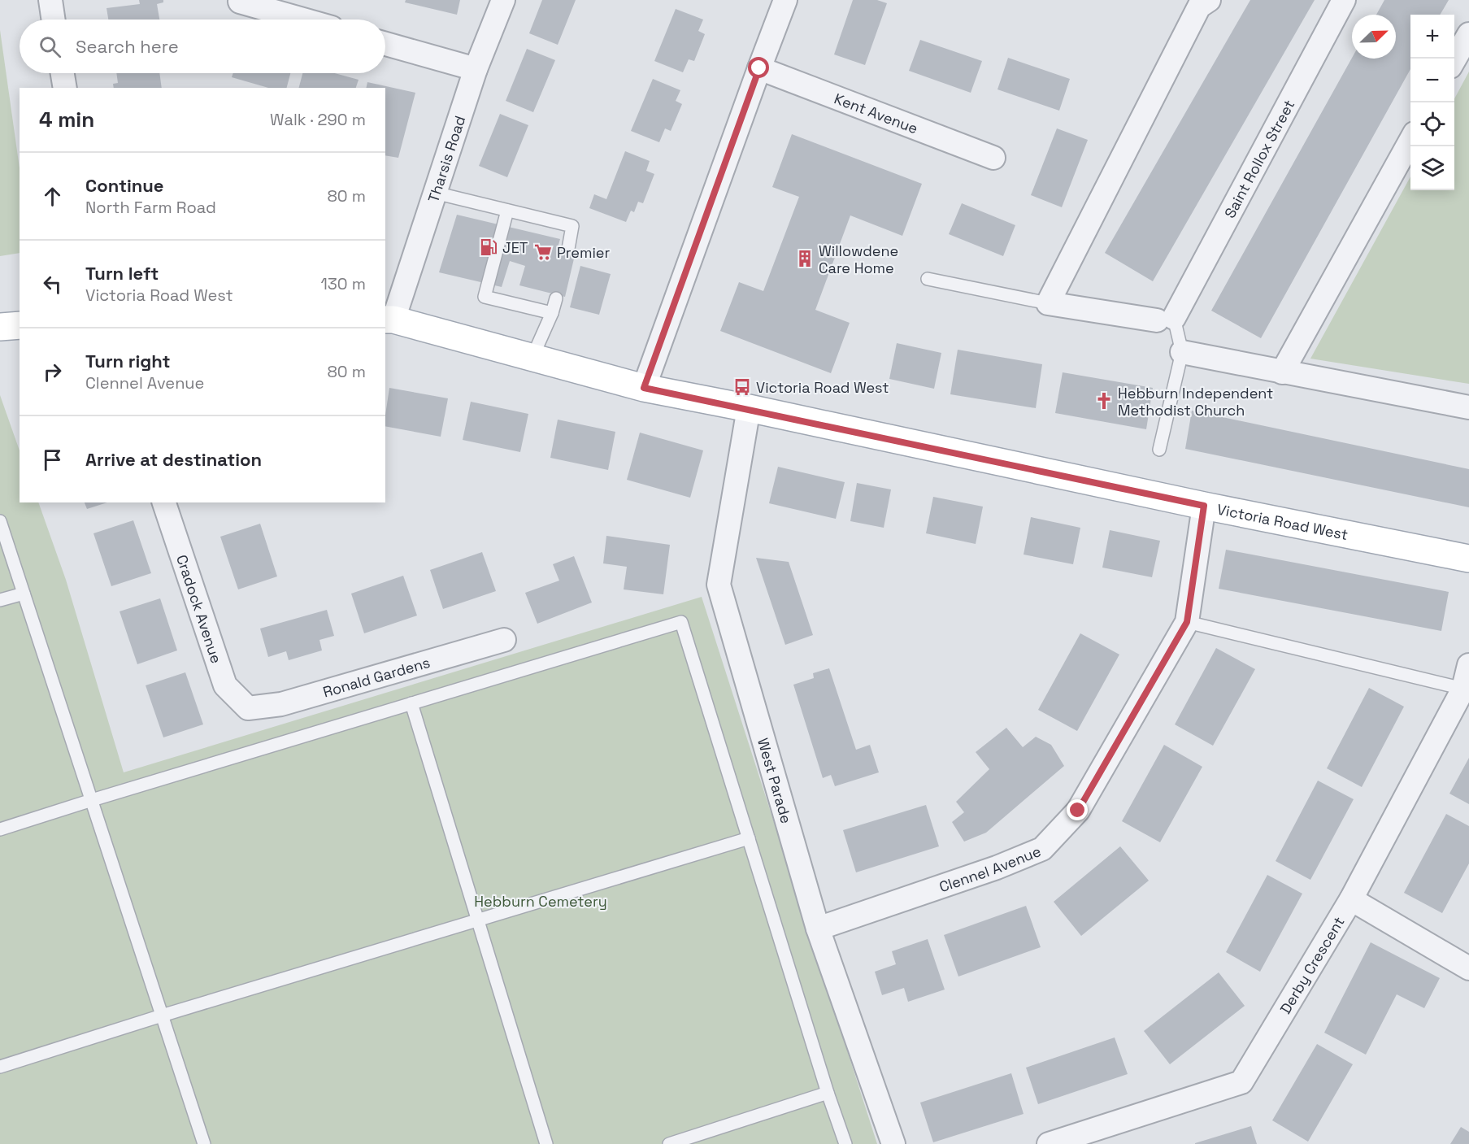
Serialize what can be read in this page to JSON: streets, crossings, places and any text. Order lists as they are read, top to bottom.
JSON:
{
  "streets": {
    "main road": ["Victoria Road West"],
    "street": [
      "Kent Avenue",
      "Tharsis Road",
      "Saint Rollox Street",
      "Cradock Avenue",
      "Ronald Gardens",
      "West Parade",
      "Clennel Avenue",
      "Derby Crescent"
    ]
  },
  "crossings": [
    ["Tharsis Road", "Victoria Road West"],
    ["Victoria Road West", "West Parade"],
    ["Victoria Road West", "Clennel Avenue"],
    ["Cradock Avenue", "Ronald Gardens"],
    ["West Parade", "Clennel Avenue"]
  ],
  "parks": ["Hebburn Cemetery"],
  "places": {
    "fuel station": ["JET"],
    "supermarket": ["Premier"],
    "building": ["Willowdene Care Home"],
    "bus stop": ["Victoria Road West"],
    "church": ["Hebburn Independent Methodist Church"]
  },
  "north": "top right",
  "page": {
    "map_buttons": ["+", "−"],
    "search": "Search here",
    "heading": ["4 min", "Walk · 290 m"],
    "list": [
      ["Continue", "North Farm Road", "80 m"],
      ["Turn left", "Victoria Road West", "130 m"],
      ["Turn right", "Clennel Avenue", "80 m"],
      "Arrive at destination"
    ]
  }
}
